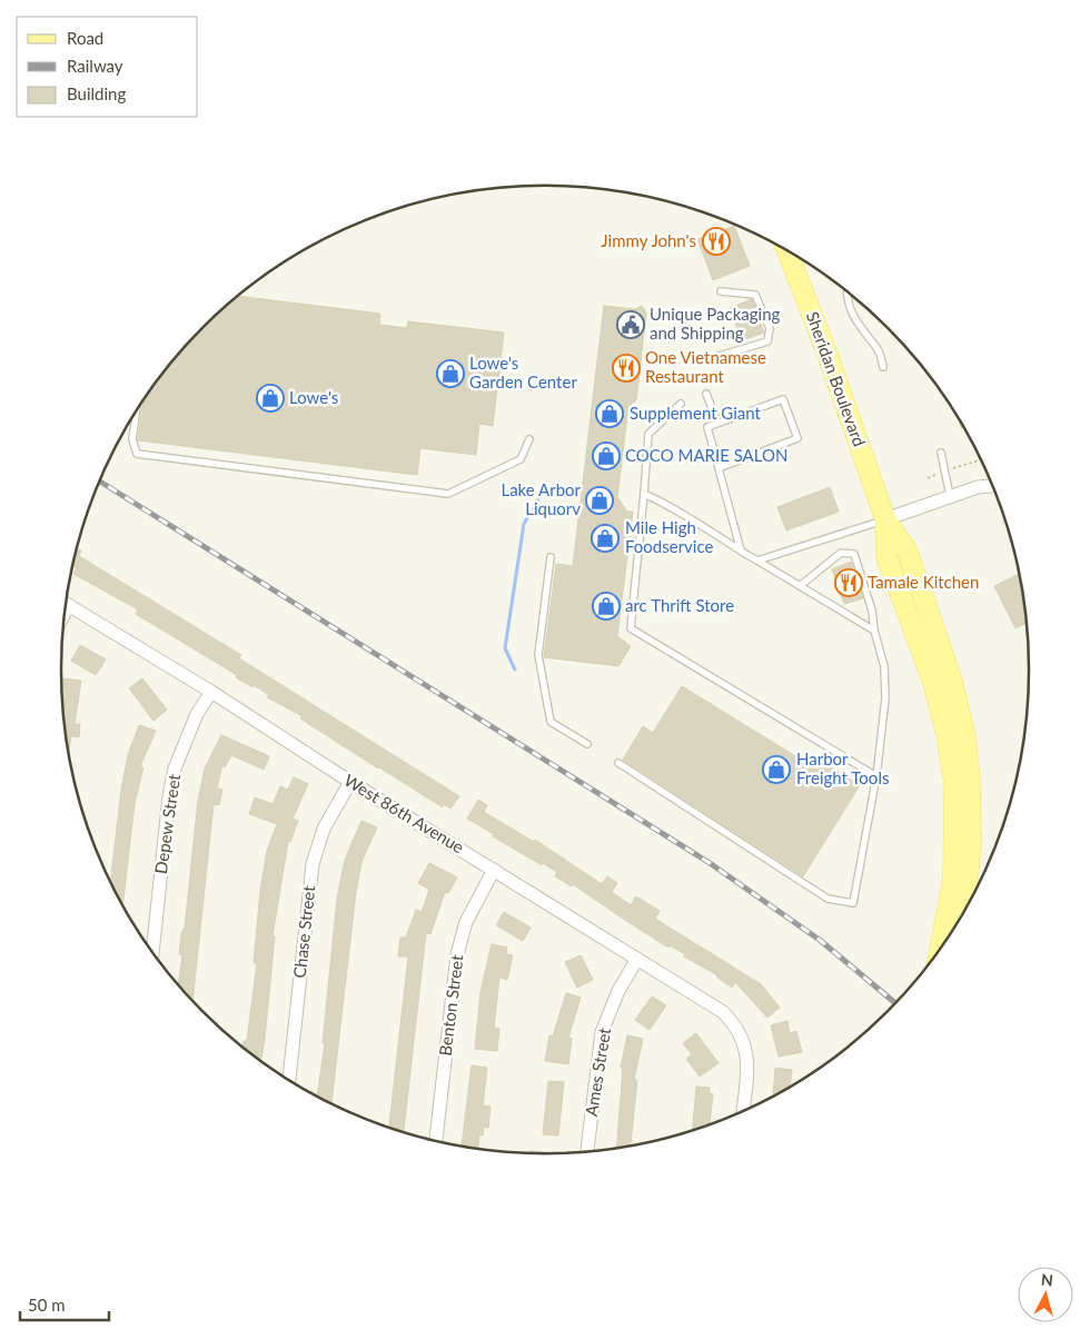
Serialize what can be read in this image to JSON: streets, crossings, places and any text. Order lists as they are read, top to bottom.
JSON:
{
  "streets": {
    "main road": ["Sheridan Boulevard"],
    "street": [
      "West 86th Avenue",
      "Depew Street",
      "Chase Street",
      "Benton Street",
      "Ames Street"
    ]
  },
  "crossings": [
    ["West 86th Avenue", "Depew Street"],
    ["West 86th Avenue", "Chase Street"],
    ["West 86th Avenue", "Benton Street"],
    ["West 86th Avenue", "Ames Street"]
  ],
  "places": {
    "restaurant": ["Jimmy John's", "One Vietnamese Restaurant", "Tamale Kitchen"],
    "public building": ["Unique Packaging and Shipping"],
    "shop": [
      "Lowe's Garden Center",
      "Lowe's",
      "Supplement Giant",
      "COCO MARIE SALON",
      "Lake Arbor Liquorv",
      "Mile High Foodservice",
      "arc Thrift Store",
      "Harbor Freight Tools"
    ]
  },
  "legend": ["Road", "Railway", "Building"],
  "scale_bar": "50 m",
  "north": "top"
}
